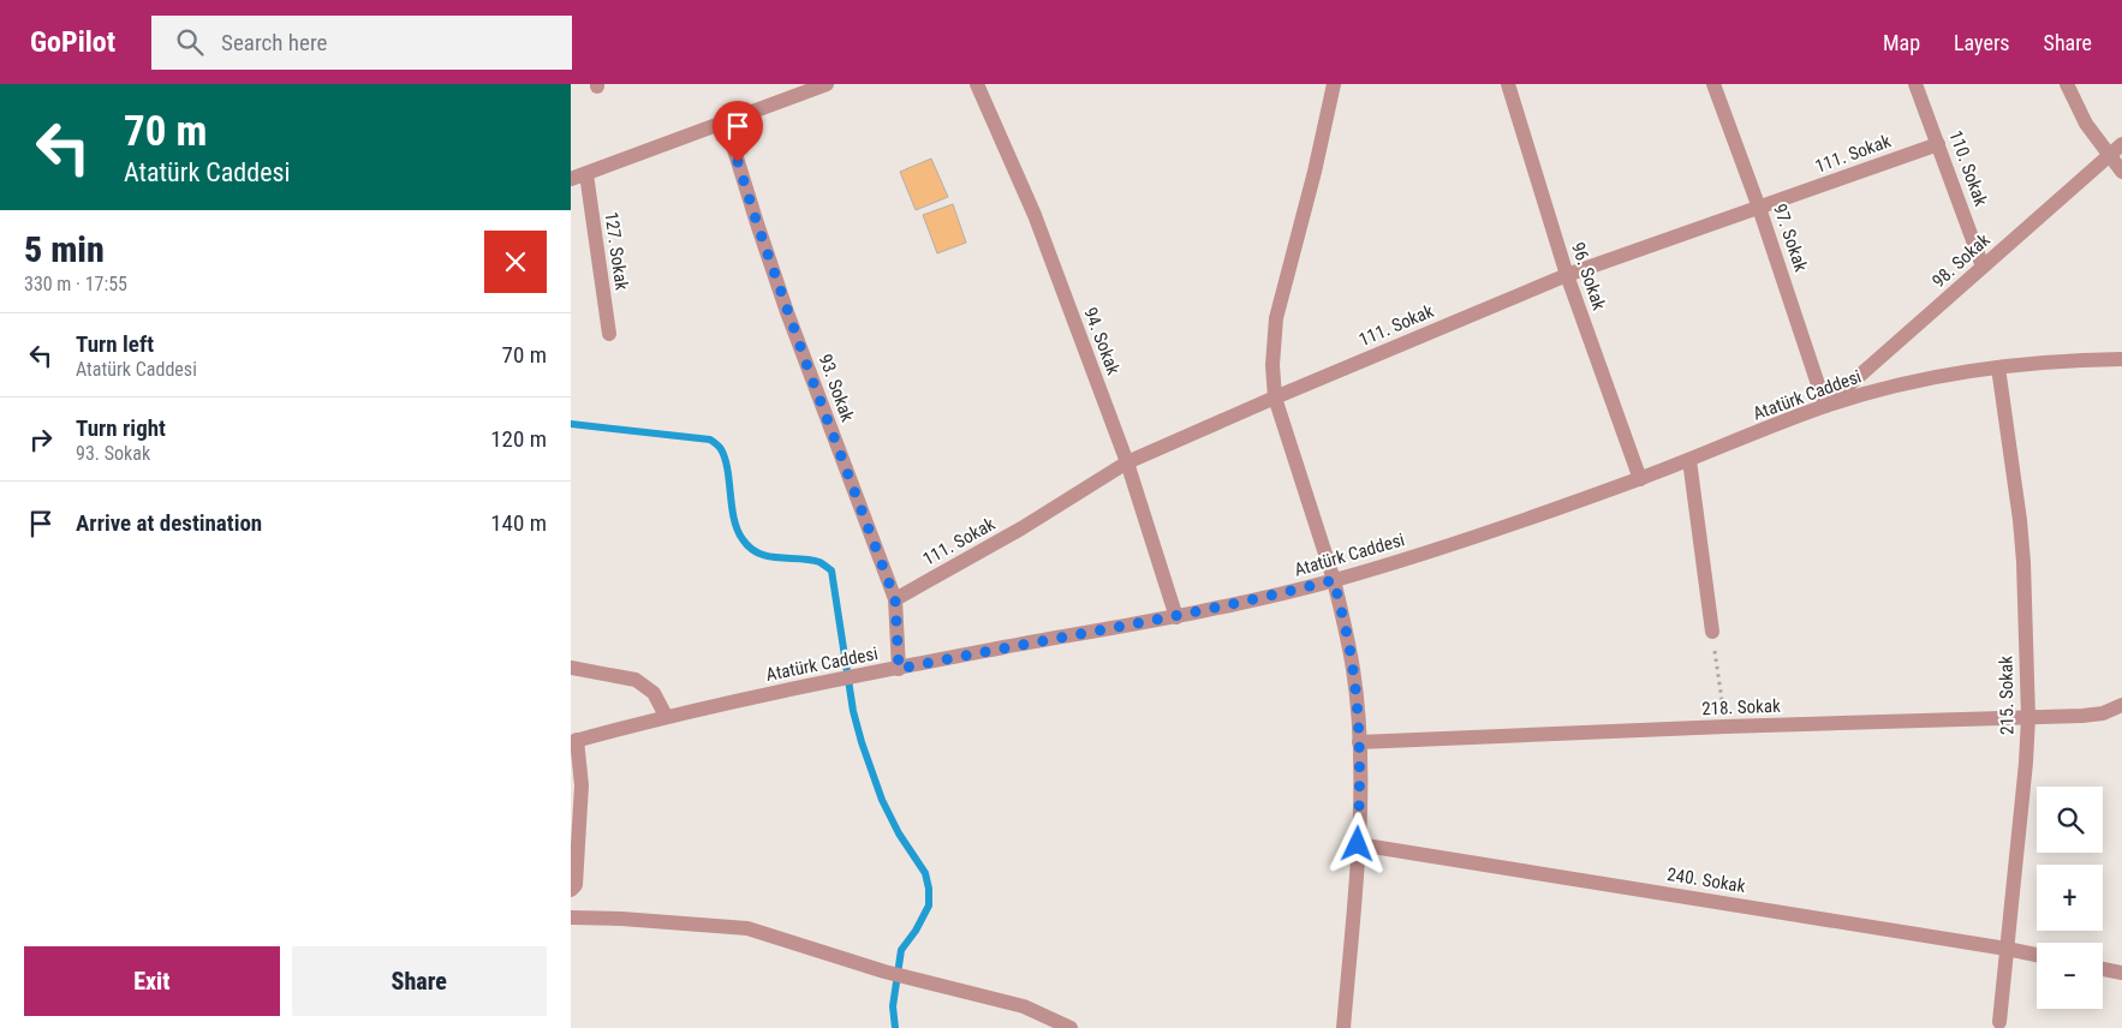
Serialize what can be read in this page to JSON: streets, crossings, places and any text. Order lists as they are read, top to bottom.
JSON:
{
  "streets": {
    "street": [
      "111. Sokak",
      "110. Sokak",
      "97. Sokak",
      "127. Sokak",
      "98. Sokak",
      "96. Sokak",
      "94. Sokak",
      "93. Sokak",
      "Atatürk Caddesi",
      "215. Sokak",
      "218. Sokak",
      "240. Sokak"
    ]
  },
  "crossings": [
    ["111. Sokak", "110. Sokak"],
    ["111. Sokak", "97. Sokak"],
    ["111. Sokak", "96. Sokak"],
    ["111. Sokak", "94. Sokak"],
    ["111. Sokak", "93. Sokak"],
    ["110. Sokak", "98. Sokak"],
    ["97. Sokak", "98. Sokak"],
    ["97. Sokak", "Atatürk Caddesi"],
    ["98. Sokak", "Atatürk Caddesi"],
    ["96. Sokak", "Atatürk Caddesi"],
    ["94. Sokak", "Atatürk Caddesi"],
    ["93. Sokak", "Atatürk Caddesi"],
    ["Atatürk Caddesi", "215. Sokak"],
    ["215. Sokak", "218. Sokak"],
    ["215. Sokak", "240. Sokak"]
  ],
  "page": {
    "header": "GoPilot",
    "search": "Search here",
    "nav": ["Map", "Layers", "Share"],
    "turn": ["70 m", "Atatürk Caddesi"],
    "heading": ["5 min", "330 m · 17:55"],
    "list": [
      {
        "name": "Turn left",
        "note": "Atatürk Caddesi",
        "value": "70 m"
      },
      {
        "name": "Turn right",
        "note": "93. Sokak",
        "value": "120 m"
      },
      {
        "name": "Arrive at destination",
        "value": "140 m"
      }
    ],
    "map_buttons": ["+", "−"],
    "buttons": ["Exit", "Share"]
  }
}
